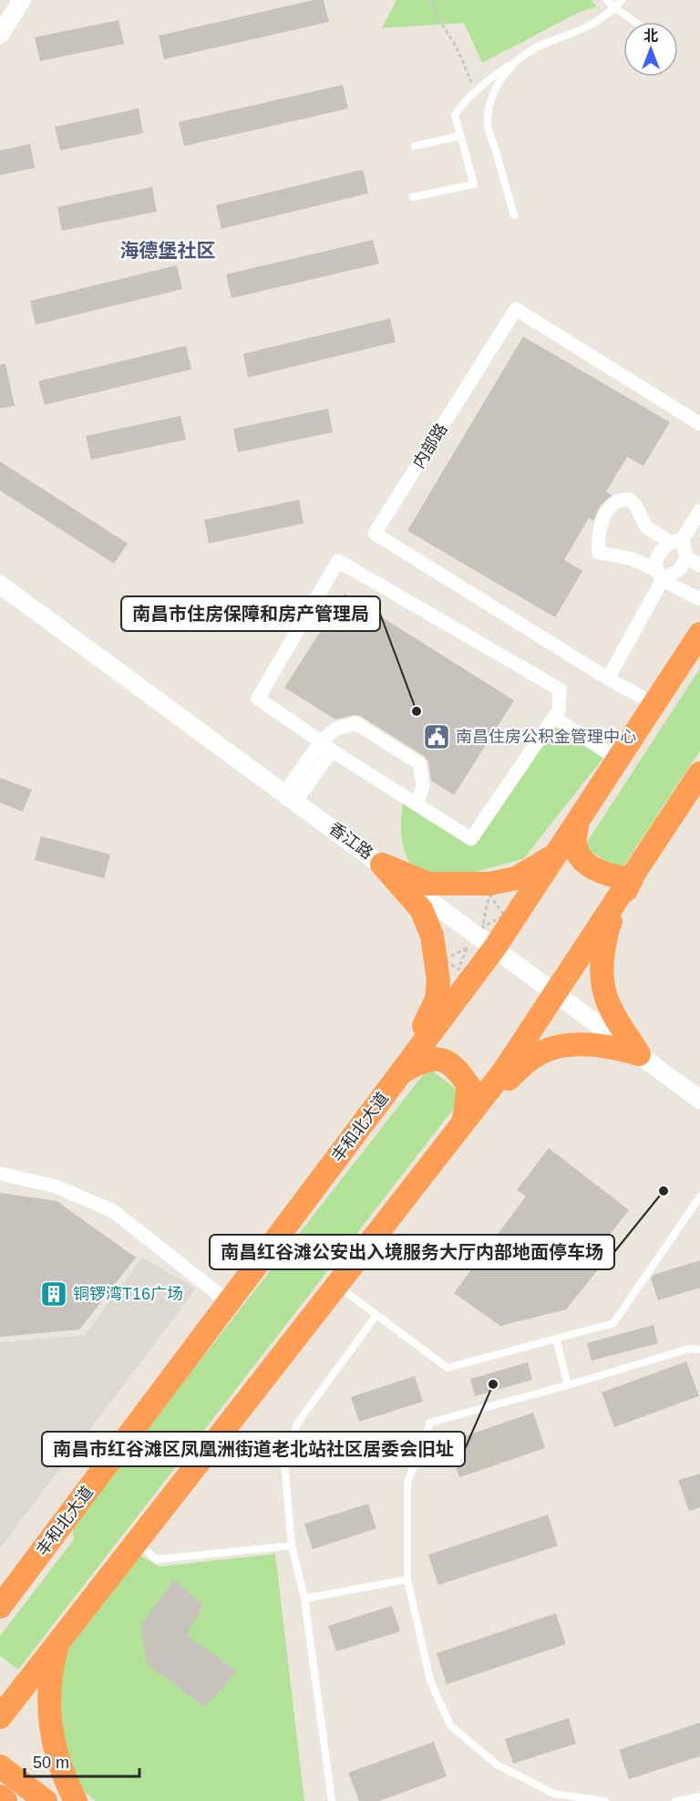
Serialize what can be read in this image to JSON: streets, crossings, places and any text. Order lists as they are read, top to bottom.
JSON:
{
  "streets": {
    "highway": ["丰和北大道"],
    "main road": ["香江路"],
    "street": ["内部路"]
  },
  "crossings": [
    ["内部路", "丰和北大道"],
    ["香江路", "丰和北大道"]
  ],
  "districts": ["海德堡社区"],
  "places": {
    "other": ["南昌市住房保障和房产管理局", "南昌红谷滩公安出入境服务大厅内部地面停车场", "南昌市红谷滩区凤凰洲街道老北站社区居委会旧址"],
    "public building": ["南昌住房公积金管理中心"],
    "building": ["铜锣湾T16广场"]
  },
  "scale_bar": "50 m",
  "north": "top"
}
